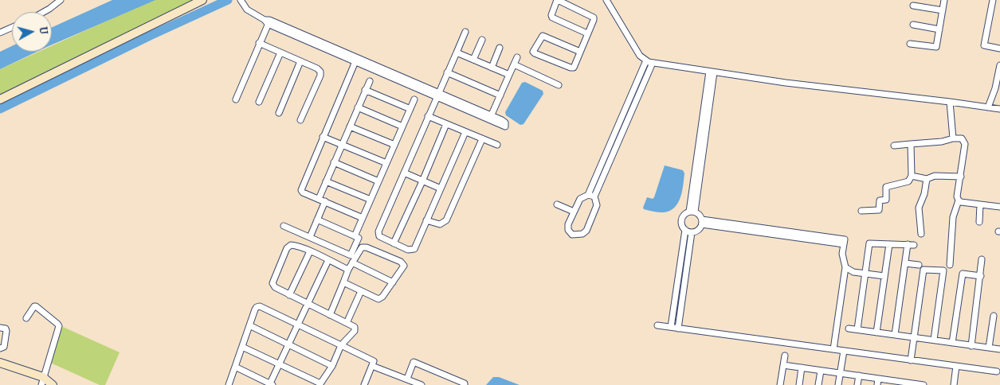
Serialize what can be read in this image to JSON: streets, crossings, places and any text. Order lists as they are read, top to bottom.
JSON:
{
  "north": "right"
}
